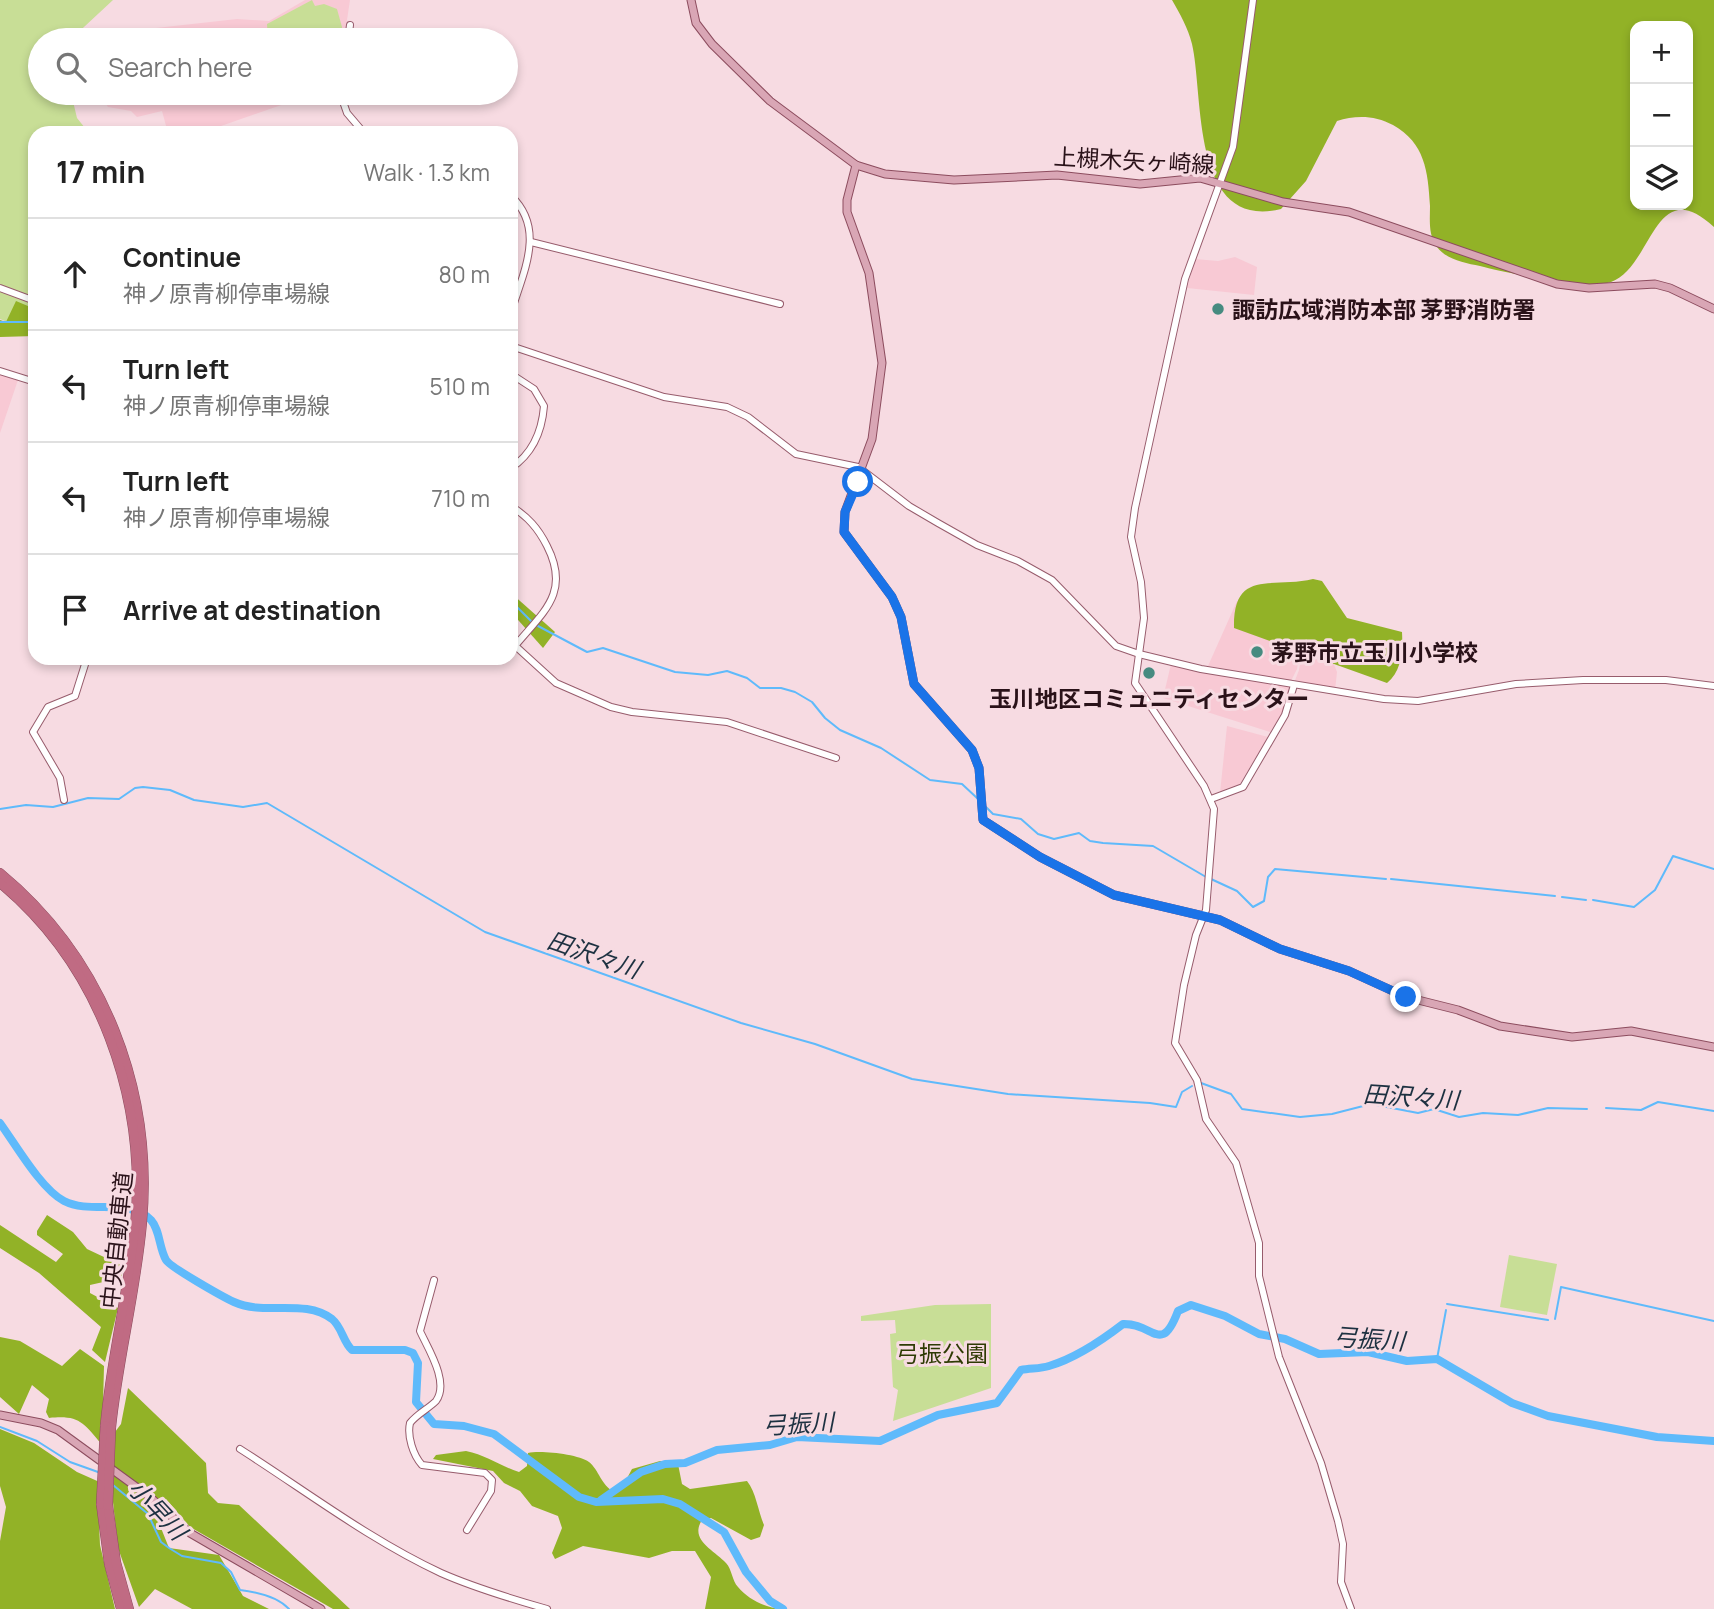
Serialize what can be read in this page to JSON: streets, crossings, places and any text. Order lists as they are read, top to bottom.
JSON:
{
  "streets": {
    "highway": ["中央自動車道"],
    "main road": ["上槻木矢ヶ崎線"]
  },
  "water": ["田沢々川", "弓振川", "小早川"],
  "parks": ["弓振公園"],
  "places": ["諏訪広域消防本部 茅野消防署", "茅野市立玉川小学校", "玉川地区コミュニティセンター"],
  "page": {
    "map_buttons": ["+", "−"],
    "search": "Search here",
    "heading": ["17 min", "Walk · 1.3 km"],
    "list": [
      ["Continue", "神ノ原青柳停車場線", "80 m"],
      ["Turn left", "神ノ原青柳停車場線", "510 m"],
      ["Turn left", "神ノ原青柳停車場線", "710 m"],
      "Arrive at destination"
    ]
  }
}
